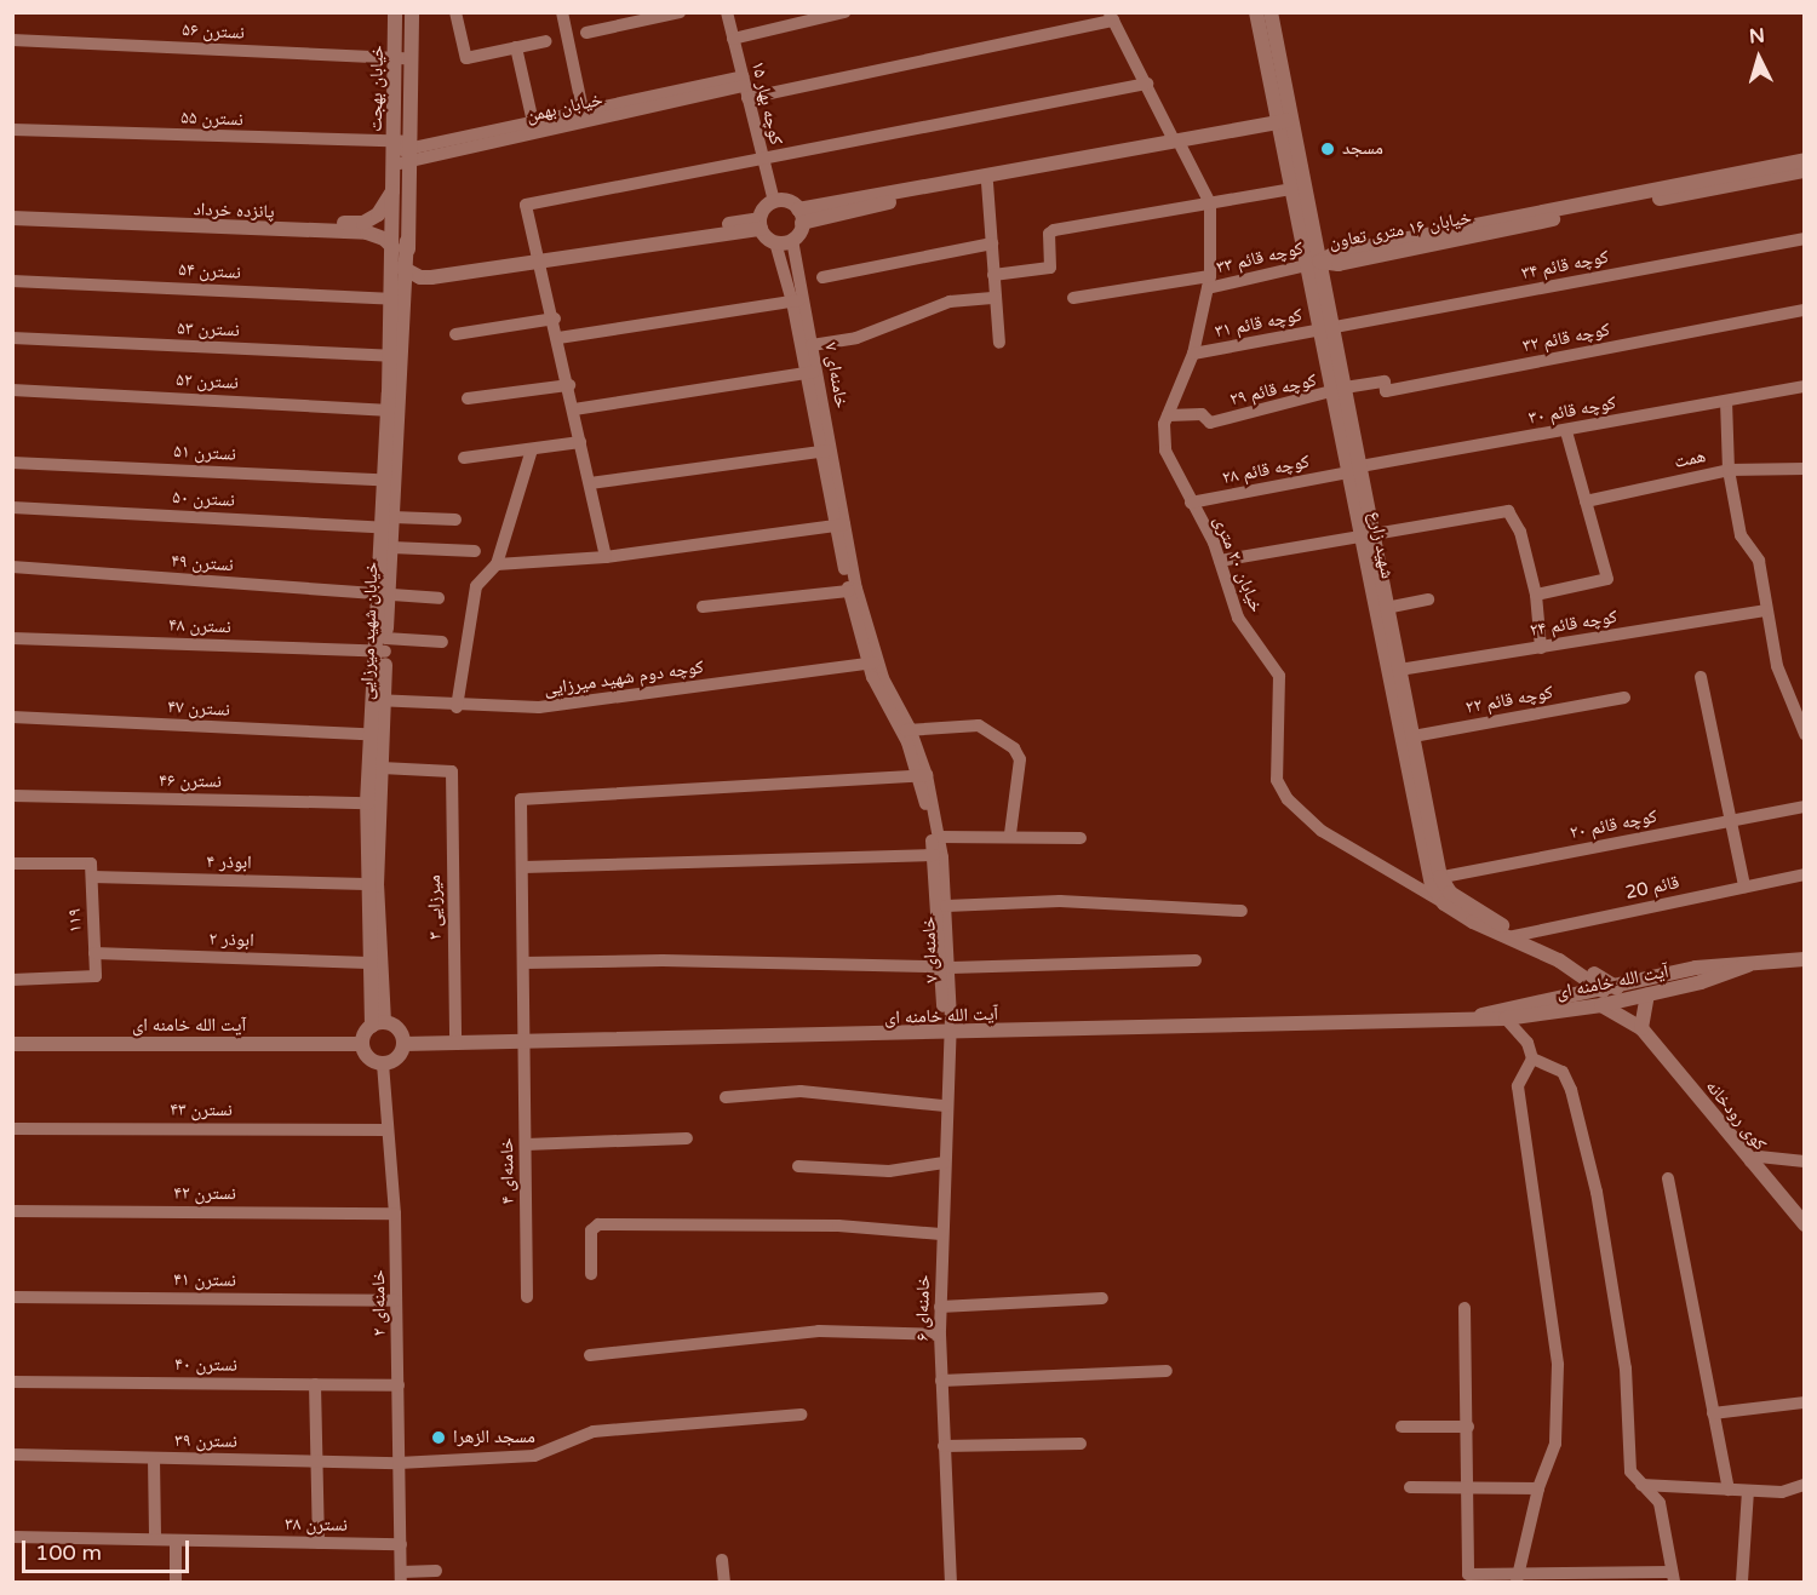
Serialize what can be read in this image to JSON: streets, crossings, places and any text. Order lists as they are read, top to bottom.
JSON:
{
  "streets": {
    "street": [
      "نسترن ۵۶",
      "خیابان بهجت",
      "کوچه بهار ۱۵",
      "خیابان بهمن",
      "نسترن ۵۵",
      "پانزده خرداد",
      "خیابان ۱۶ متری تعاون",
      "کوچه قائم ۳۳",
      "کوچه قائم ۳۴",
      "نسترن ۵۴",
      "۳۱ کوچه قائم",
      "نسترن ۵۳",
      "کوچه قائم ۳۲",
      "خامنه‌ای ۷",
      "نسترن ۵۲",
      "کوچه قائم ۲۹",
      "کوچه قائم ۳۰",
      "نسترن ۵۱",
      "همت",
      "کوچه قائم ۲۸",
      "نسترن ۵۰",
      "شهید زارع",
      "نسترن ۴۹",
      "خیابان ۲۰ متری",
      "کوچه قائم ۲۴",
      "نسترن ۴۸",
      "خیابان شهید میرزایی",
      "کوچه دوم شهید میرزایی",
      "کوچه قائم ۲۲",
      "نسترن ۴۷",
      "نسترن ۴۶",
      "کوچه قائم ۲۰",
      "ابوذر ۴",
      "قائم 20",
      "میرزایی ۳",
      "۱۱۹",
      "ابوذر ۲",
      "آیت الله خامنه ای",
      "نسترن ۴۳",
      "کوی رودخانه",
      "خامنه‌ای ۴",
      "نسترن ۴۲",
      "نسترن ۴۱",
      "خامنه‌ای ۲",
      "خامنه‌ای ۶",
      "نسترن ۴۰",
      "نسترن ۳۹",
      "نسترن ۳۸"
    ]
  },
  "crossings": [
    ["نسترن ۵۶", "خیابان بهجت"],
    ["خیابان بهجت", "خیابان بهمن"],
    ["خیابان بهجت", "نسترن ۵۵"],
    ["خیابان بهجت", "پانزده خرداد"],
    ["خیابان بهجت", "خیابان شهید میرزایی"],
    ["کوچه بهار ۱۵", "خیابان بهمن"],
    ["کوچه بهار ۱۵", "خامنه‌ای ۷"],
    ["خیابان بهمن", "نسترن ۵۵"],
    ["پانزده خرداد", "خیابان شهید میرزایی"],
    ["خیابان ۱۶ متری تعاون", "کوچه قائم ۳۳"],
    ["خیابان ۱۶ متری تعاون", "شهید زارع"],
    ["کوچه قائم ۳۳", "شهید زارع"],
    ["کوچه قائم ۳۳", "خیابان ۲۰ متری"],
    ["کوچه قائم ۳۴", "۳۱ کوچه قائم"],
    ["کوچه قائم ۳۴", "شهید زارع"],
    ["نسترن ۵۴", "خیابان شهید میرزایی"],
    ["۳۱ کوچه قائم", "شهید زارع"],
    ["۳۱ کوچه قائم", "خیابان ۲۰ متری"],
    ["نسترن ۵۳", "خیابان شهید میرزایی"],
    ["کوچه قائم ۳۲", "کوچه قائم ۲۹"],
    ["کوچه قائم ۳۲", "شهید زارع"],
    ["خامنه‌ای ۷", "کوچه دوم شهید میرزایی"],
    ["خامنه‌ای ۷", "آیت الله خامنه ای"],
    ["خامنه‌ای ۷", "خامنه‌ای ۴"],
    ["خامنه‌ای ۷", "خامنه‌ای ۶"],
    ["نسترن ۵۲", "خیابان شهید میرزایی"],
    ["کوچه قائم ۲۹", "شهید زارع"],
    ["کوچه قائم ۲۹", "خیابان ۲۰ متری"],
    ["کوچه قائم ۳۰", "کوچه قائم ۲۸"],
    ["کوچه قائم ۳۰", "شهید زارع"],
    ["نسترن ۵۱", "خیابان شهید میرزایی"],
    ["کوچه قائم ۲۸", "شهید زارع"],
    ["کوچه قائم ۲۸", "خیابان ۲۰ متری"],
    ["نسترن ۵۰", "خیابان شهید میرزایی"],
    ["شهید زارع", "خیابان ۲۰ متری"],
    ["شهید زارع", "کوچه قائم ۲۴"],
    ["شهید زارع", "کوچه قائم ۲۲"],
    ["شهید زارع", "کوچه قائم ۲۰"],
    ["نسترن ۴۹", "خیابان شهید میرزایی"],
    ["نسترن ۴۸", "خیابان شهید میرزایی"],
    ["خیابان شهید میرزایی", "کوچه دوم شهید میرزایی"],
    ["خیابان شهید میرزایی", "نسترن ۴۷"],
    ["خیابان شهید میرزایی", "نسترن ۴۶"],
    ["خیابان شهید میرزایی", "ابوذر ۴"],
    ["خیابان شهید میرزایی", "میرزایی ۳"],
    ["خیابان شهید میرزایی", "ابوذر ۲"],
    ["خیابان شهید میرزایی", "آیت الله خامنه ای"],
    ["خیابان شهید میرزایی", "خامنه‌ای ۲"],
    ["ابوذر ۴", "۱۱۹"],
    ["میرزایی ۳", "آیت الله خامنه ای"],
    ["۱۱۹", "ابوذر ۲"],
    ["آیت الله خامنه ای", "خامنه‌ای ۴"],
    ["آیت الله خامنه ای", "خامنه‌ای ۲"],
    ["آیت الله خامنه ای", "خامنه‌ای ۶"],
    ["نسترن ۴۳", "خامنه‌ای ۲"],
    ["نسترن ۴۲", "خامنه‌ای ۲"],
    ["نسترن ۴۱", "خامنه‌ای ۲"],
    ["خامنه‌ای ۲", "نسترن ۴۰"],
    ["خامنه‌ای ۲", "نسترن ۳۹"],
    ["خامنه‌ای ۲", "نسترن ۳۸"]
  ],
  "places": ["مسجد", "مسجد الزهرا"],
  "scale_bar": "100 m",
  "north": "top"
}
